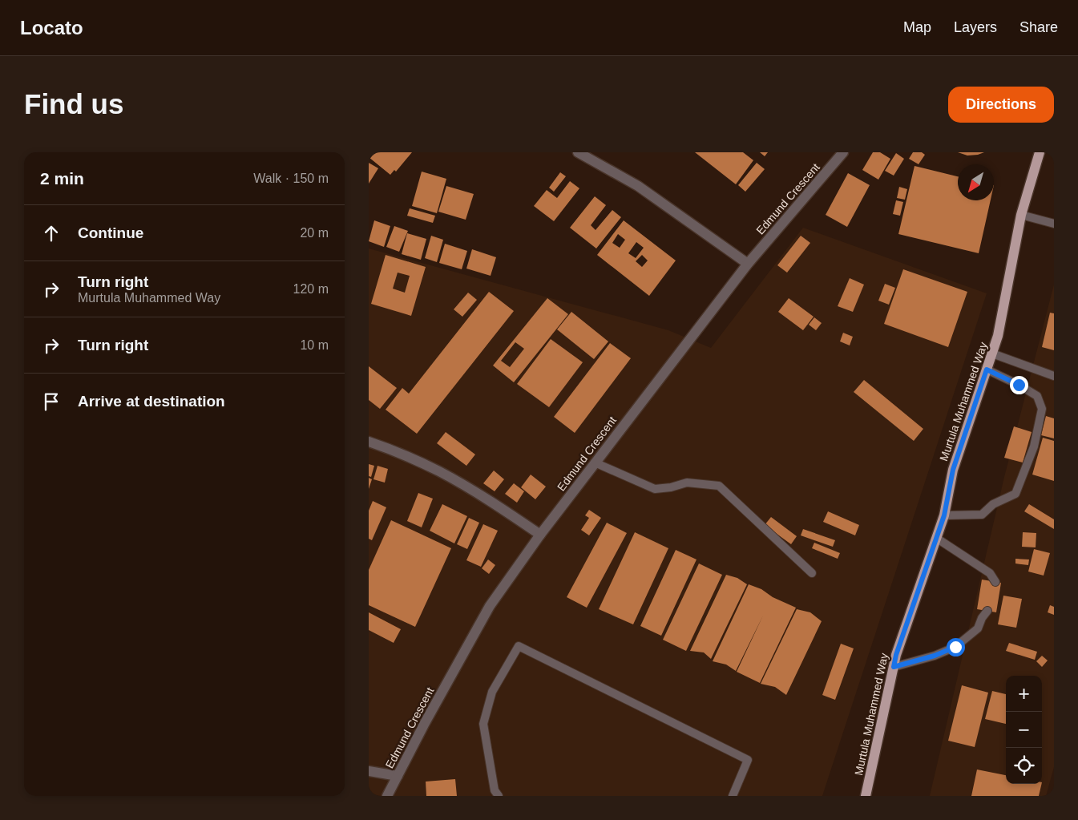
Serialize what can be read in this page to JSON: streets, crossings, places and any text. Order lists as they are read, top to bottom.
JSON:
{
  "streets": {
    "main road": ["Murtula Muhammed Way"],
    "street": ["Edmund Crescent"]
  },
  "north": "bottom left",
  "page": {
    "header": "Locato",
    "nav": ["Map", "Layers", "Share"],
    "buttons": "Directions",
    "title": "Find us",
    "heading": ["2 min", "Walk · 150 m"],
    "list": [
      ["Continue", "20 m"],
      ["Turn right", "Murtula Muhammed Way", "120 m"],
      ["Turn right", "10 m"],
      "Arrive at destination"
    ],
    "map_buttons": ["+", "−"]
  }
}
